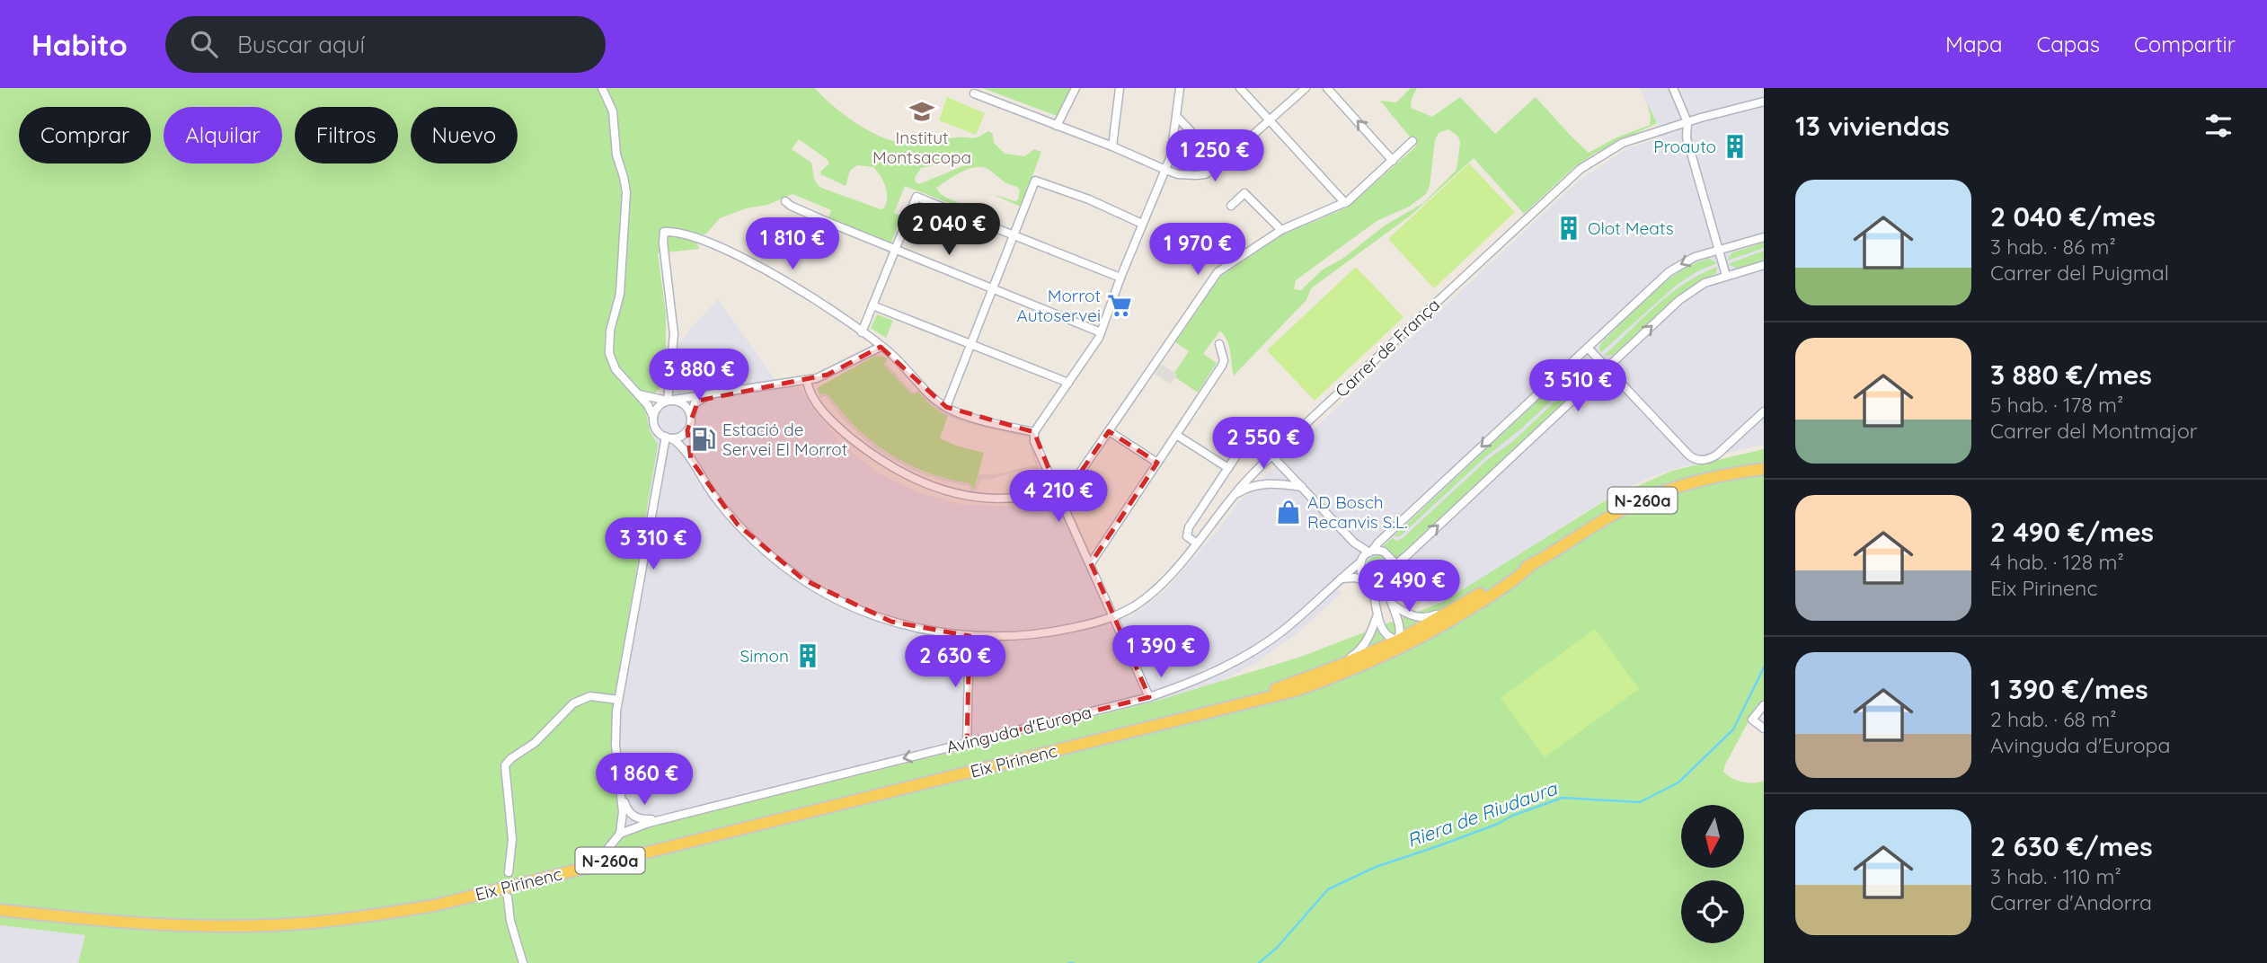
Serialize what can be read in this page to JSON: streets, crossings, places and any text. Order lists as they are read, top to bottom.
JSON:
{
  "streets": {
    "main road": ["N-260a", "Eix Pirinenc"],
    "street": ["Carrer de França", "Avinguda d'Europa"]
  },
  "one_way": ["Avinguda d'Europa"],
  "water": ["Riera de Riudaura"],
  "places": {
    "school or university": ["Institut Montsacopa"],
    "building": ["Proauto", "Olot Meats", "Simon"],
    "supermarket": ["Morrot Autoservei"],
    "fuel station": ["Estació de Servei El Morrot"],
    "shop": ["AD Bosch Recanvis S.L."]
  },
  "north": "bottom",
  "page": {
    "header": "Habito",
    "search": "Buscar aquí",
    "nav": ["Mapa", "Capas", "Compartir"],
    "heading": "13 viviendas",
    "chip": [
      "Comprar",
      "Alquilar",
      "Filtros",
      "Nuevo"
    ],
    "price": [
      "1 250 €",
      "2 040 €",
      "1 810 €",
      "1 970 €",
      "3 880 €",
      "3 510 €",
      "2 550 €",
      "4 210 €",
      "3 310 €",
      "2 490 €",
      "1 390 €",
      "2 630 €",
      "1 860 €"
    ],
    "list": [
      {
        "name": "2 040 €/mes",
        "note": "3 hab. · 86 m² · Carrer del Puigmal"
      },
      {
        "name": "3 880 €/mes",
        "note": "5 hab. · 178 m² · Carrer del Montmajor"
      },
      {
        "name": "2 490 €/mes",
        "note": "4 hab. · 128 m² · Eix Pirinenc"
      },
      {
        "name": "1 390 €/mes",
        "note": "2 hab. · 68 m² · Avinguda d'Europa"
      },
      {
        "name": "2 630 €/mes",
        "note": "3 hab. · 110 m² · Carrer d'Andorra"
      }
    ]
  }
}
